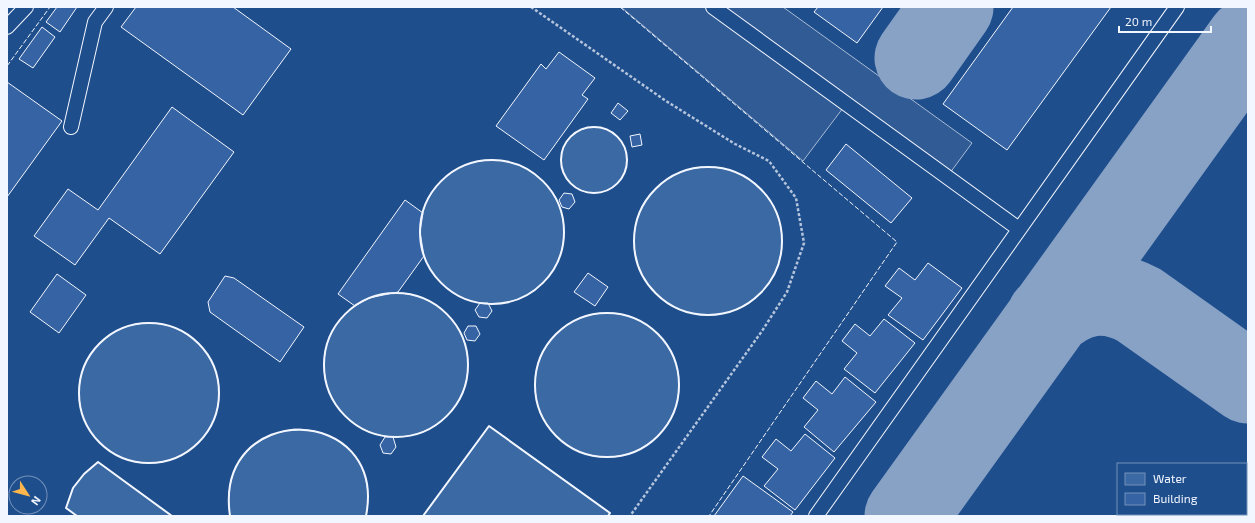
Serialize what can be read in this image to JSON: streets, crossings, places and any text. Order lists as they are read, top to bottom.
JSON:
{
  "legend": ["Water", "Building"],
  "scale_bar": "20 m",
  "north": "bottom right"
}
